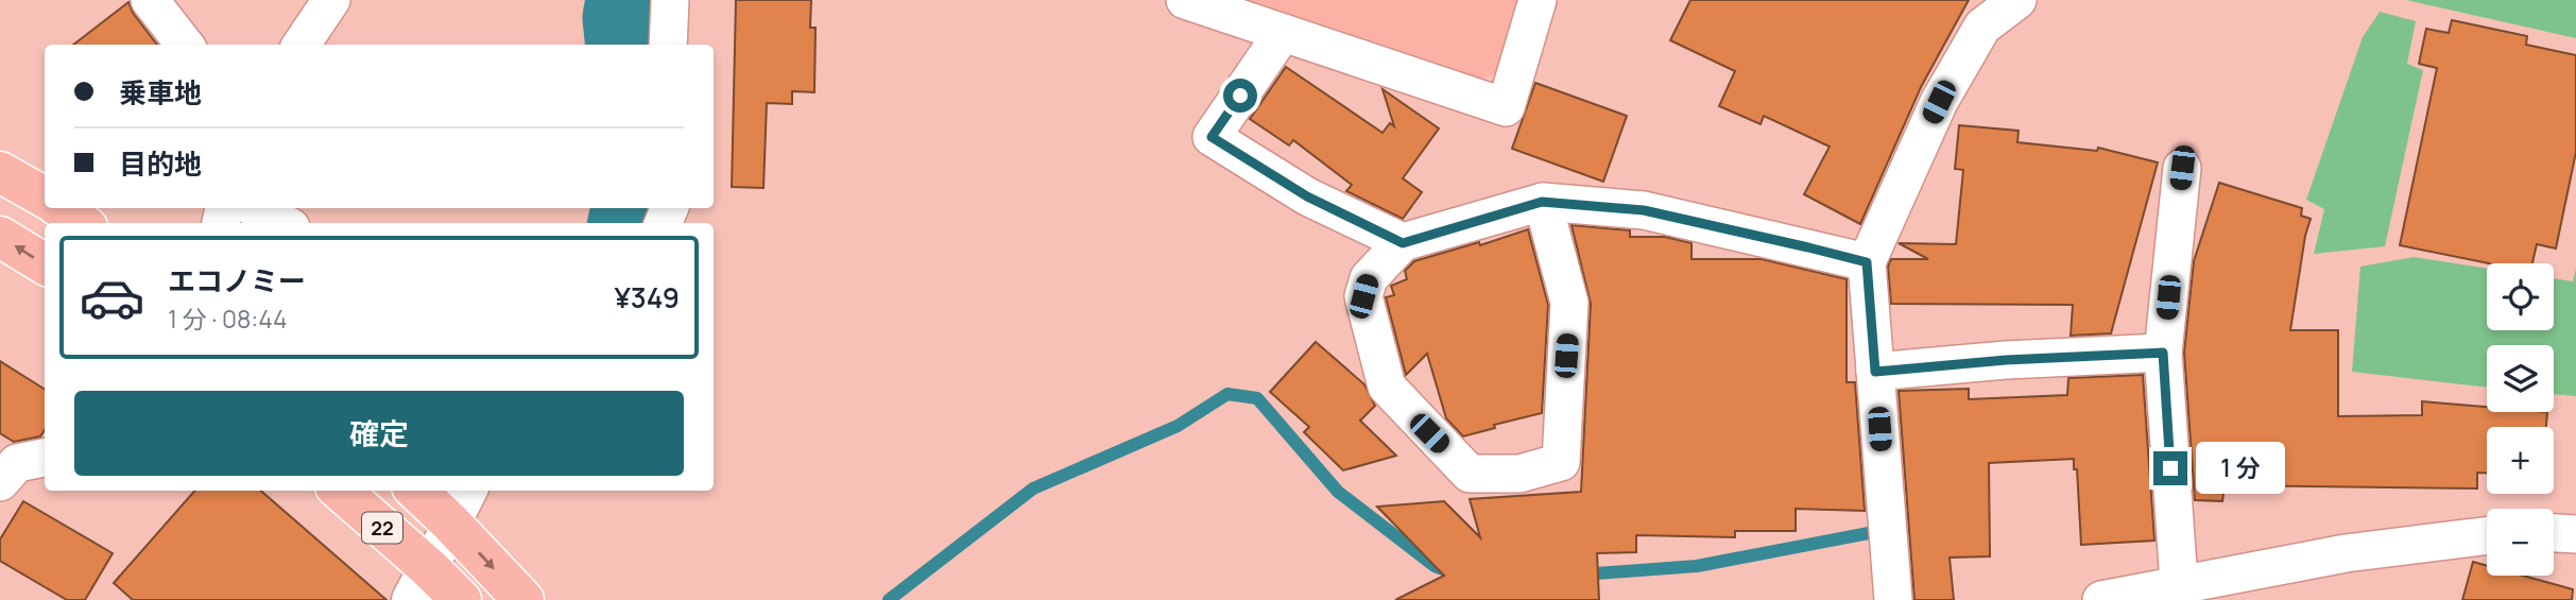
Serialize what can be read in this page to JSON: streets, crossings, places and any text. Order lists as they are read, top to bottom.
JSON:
{
  "streets": {
    "main road": ["22"]
  },
  "page": {
    "banner": ["乗車地", "目的地"],
    "list": [
      {
        "name": "エコノミー",
        "note": "1 分 · 08:44",
        "value": "¥349"
      }
    ],
    "map_buttons": ["+", "−"],
    "buttons": "確定",
    "bubble": "1 分"
  }
}
